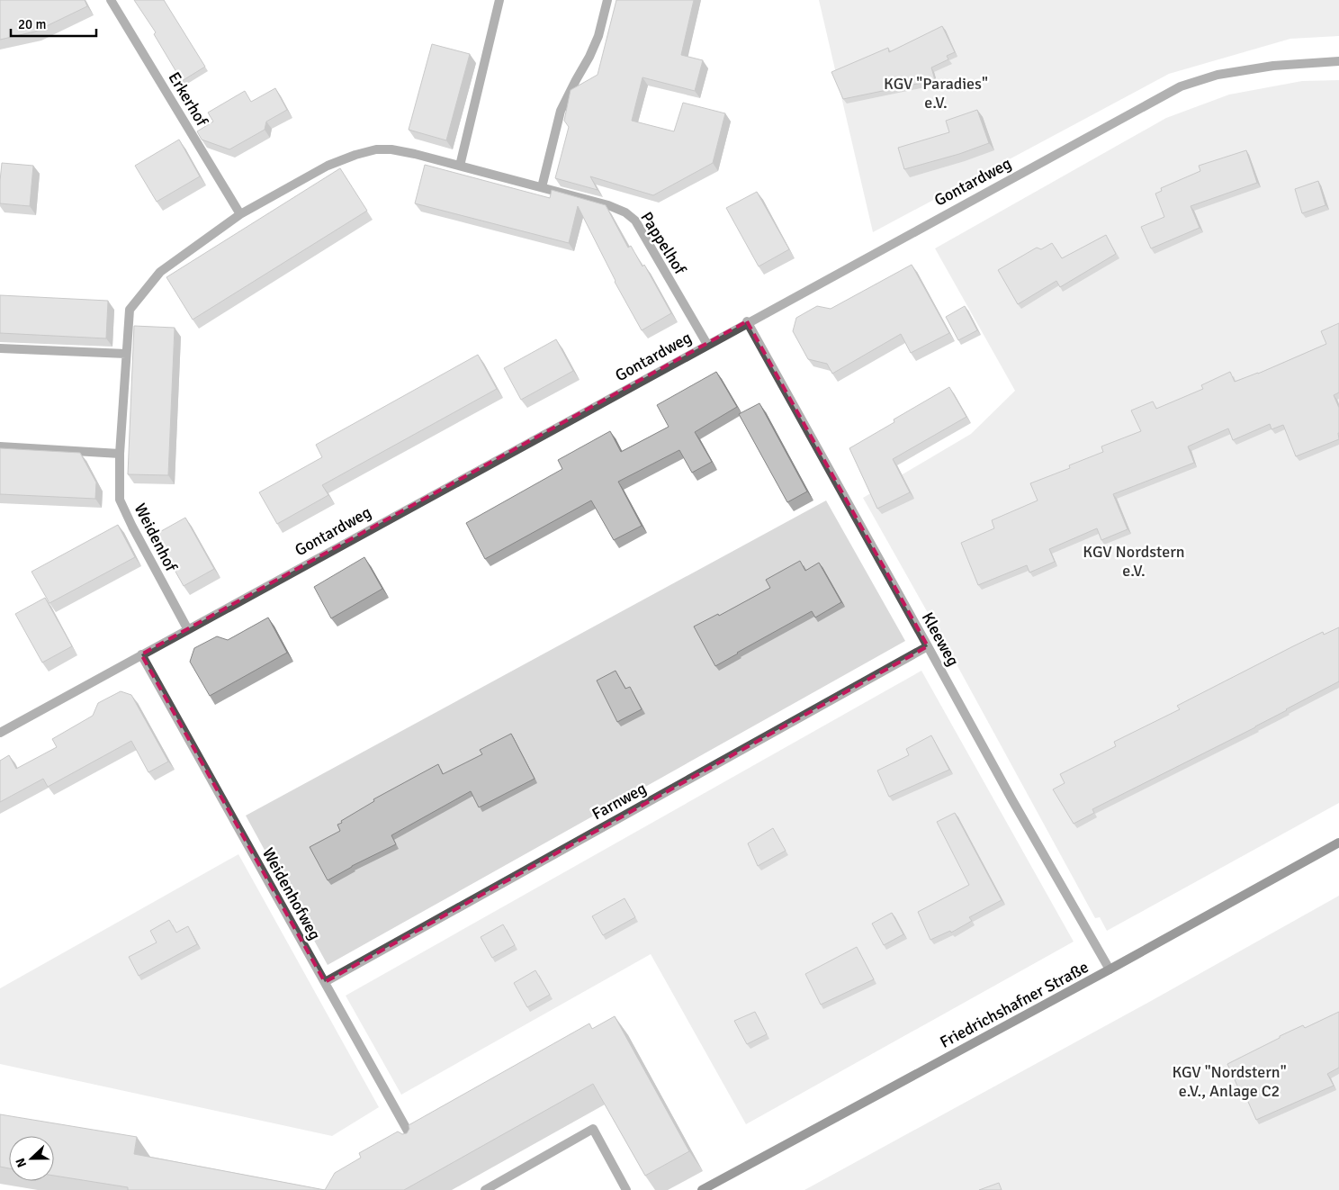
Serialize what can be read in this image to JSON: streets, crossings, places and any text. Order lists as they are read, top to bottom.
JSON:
{
  "streets": {
    "main road": ["Friedrichshafner Straße"],
    "street": [
      "Erkerhof",
      "Gontardweg",
      "Pappelhof",
      "Weidenhof",
      "Kleeweg",
      "Farnweg",
      "Weidenhofweg"
    ]
  },
  "crossings": [
    ["Erkerhof", "Pappelhof"],
    ["Erkerhof", "Weidenhof"],
    ["Gontardweg", "Pappelhof"],
    ["Gontardweg", "Weidenhof"],
    ["Gontardweg", "Kleeweg"],
    ["Gontardweg", "Weidenhofweg"],
    ["Pappelhof", "Weidenhof"],
    ["Kleeweg", "Farnweg"],
    ["Kleeweg", "Friedrichshafner Straße"],
    ["Farnweg", "Weidenhofweg"]
  ],
  "parks": ["KGV \"Paradies\" e.V.", "KGV Nordstern e.V.", "KGV \"Nordstern\" e.V., Anlage C2"],
  "scale_bar": "20 m",
  "north": "left"
}
